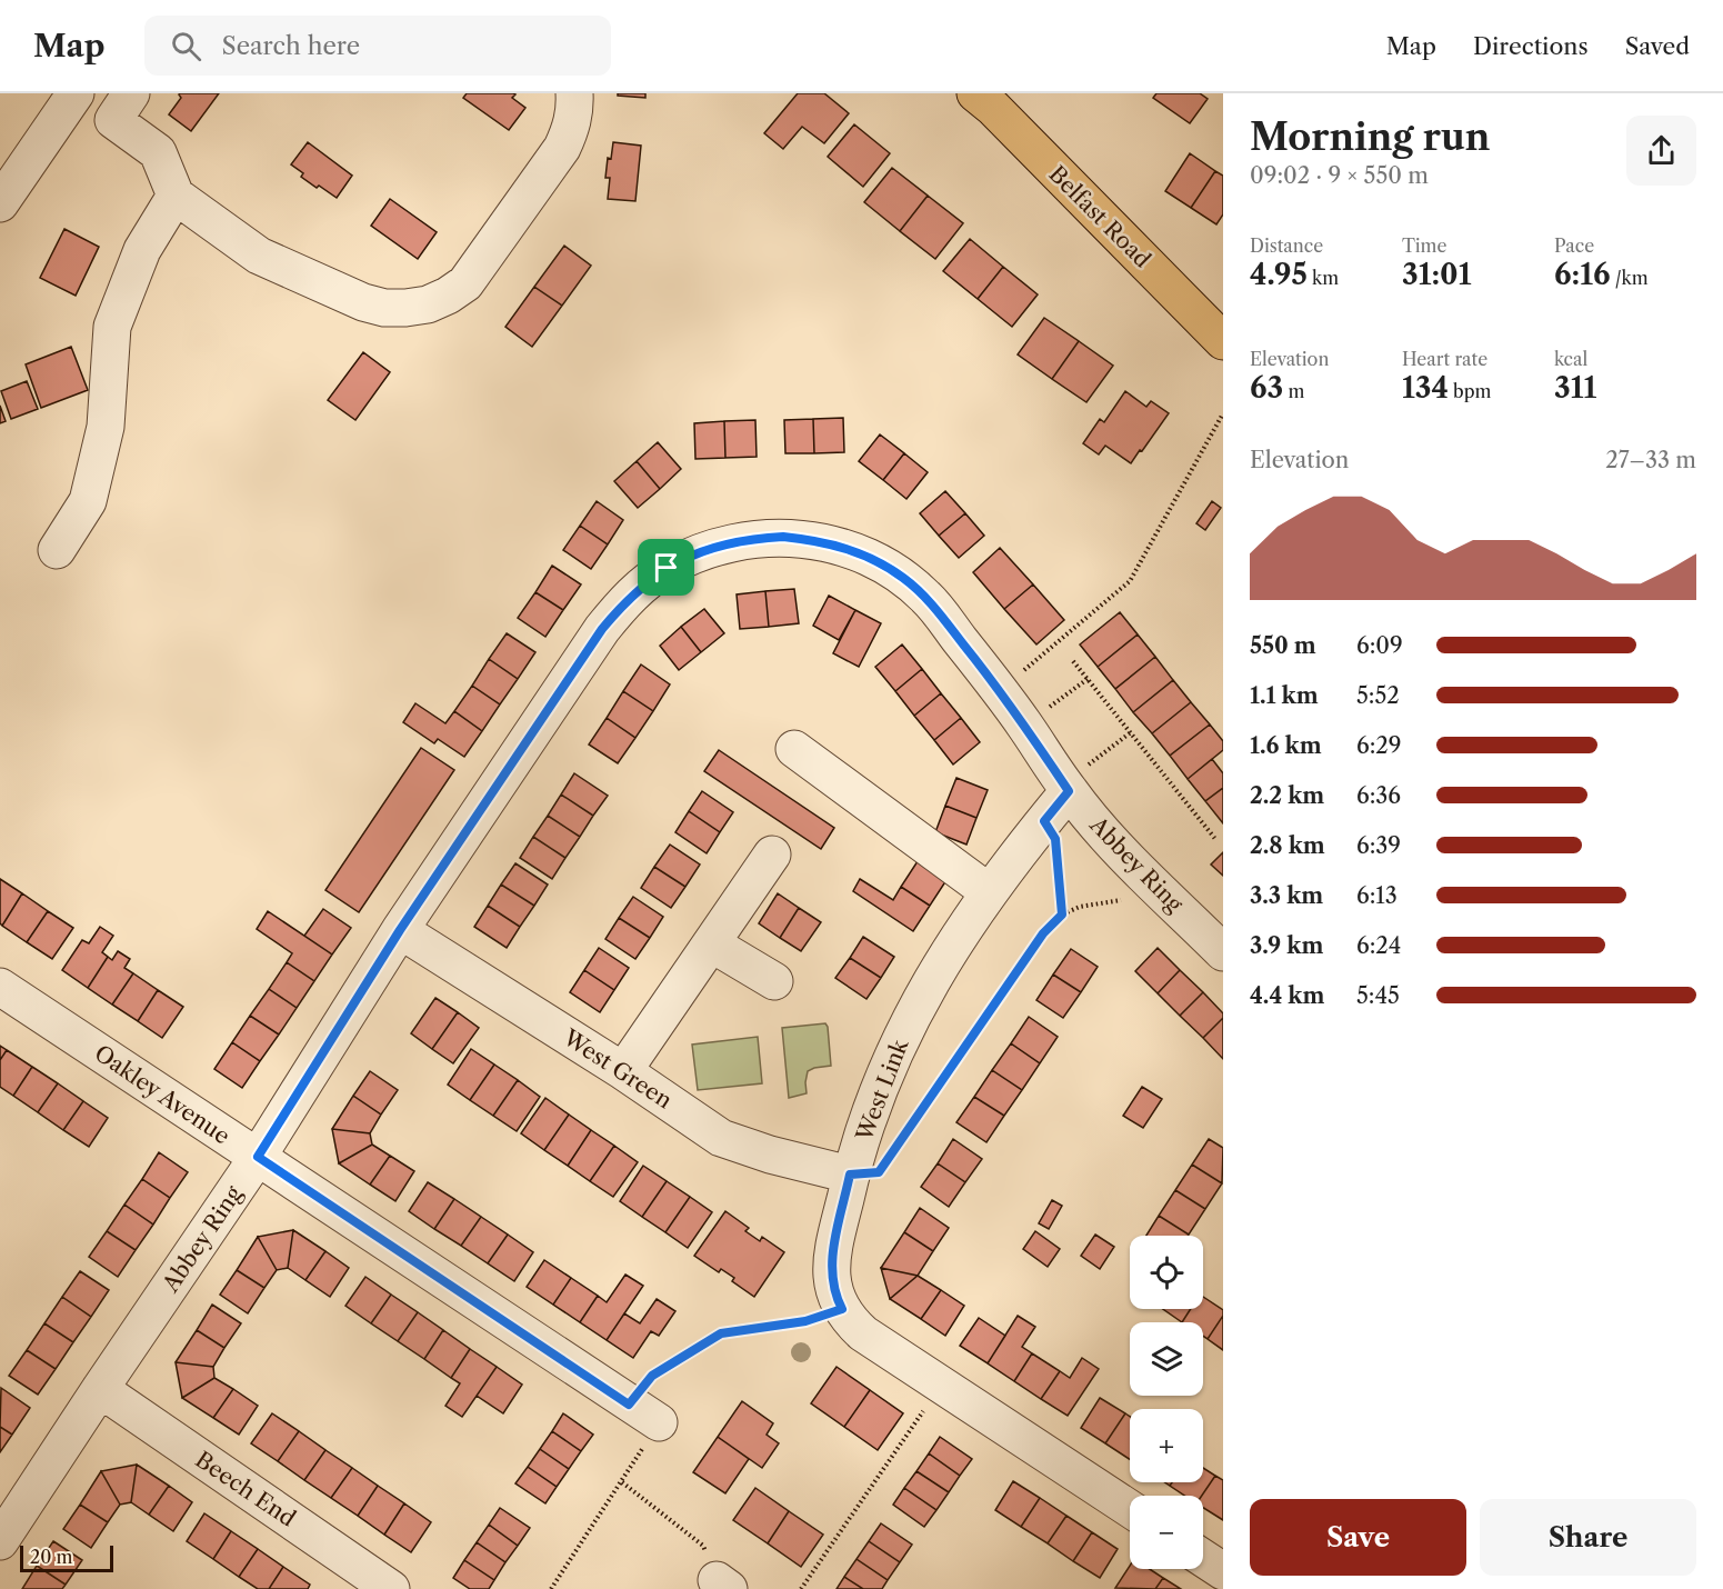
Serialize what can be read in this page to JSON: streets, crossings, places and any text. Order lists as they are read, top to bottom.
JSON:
{
  "streets": {
    "main road": ["Belfast Road"],
    "street": [
      "Abbey Ring",
      "West Green",
      "West Link",
      "Oakley Avenue",
      "Beech End"
    ]
  },
  "crossings": [
    ["Abbey Ring", "West Green"],
    ["Abbey Ring", "West Link"],
    ["Abbey Ring", "Oakley Avenue"],
    ["Abbey Ring", "Beech End"],
    ["West Green", "West Link"]
  ],
  "scale_bar": "20 m",
  "page": {
    "header": "Map",
    "search": "Search here",
    "nav": ["Map", "Directions", "Saved"],
    "heading": ["Morning run", "09:02 · 9 × 550 m"],
    "stats": [
      ["Distance", "4.95 km"],
      ["Time", "31:01"],
      ["Pace", "6:16 /km"],
      ["Elevation", "63 m"],
      ["Heart rate", "134 bpm"],
      ["kcal", "311"]
    ],
    "chart": ["Elevation", "27–33 m"],
    "list": [
      {
        "name": "550 m",
        "note": "6:09"
      },
      {
        "name": "1.1 km",
        "note": "5:52"
      },
      {
        "name": "1.6 km",
        "note": "6:29"
      },
      {
        "name": "2.2 km",
        "note": "6:36"
      },
      {
        "name": "2.8 km",
        "note": "6:39"
      },
      {
        "name": "3.3 km",
        "note": "6:13"
      },
      {
        "name": "3.9 km",
        "note": "6:24"
      },
      {
        "name": "4.4 km",
        "note": "5:45"
      }
    ],
    "map_buttons": ["+", "−"],
    "buttons": ["Save", "Share"],
    "scale": "20 m"
  }
}
